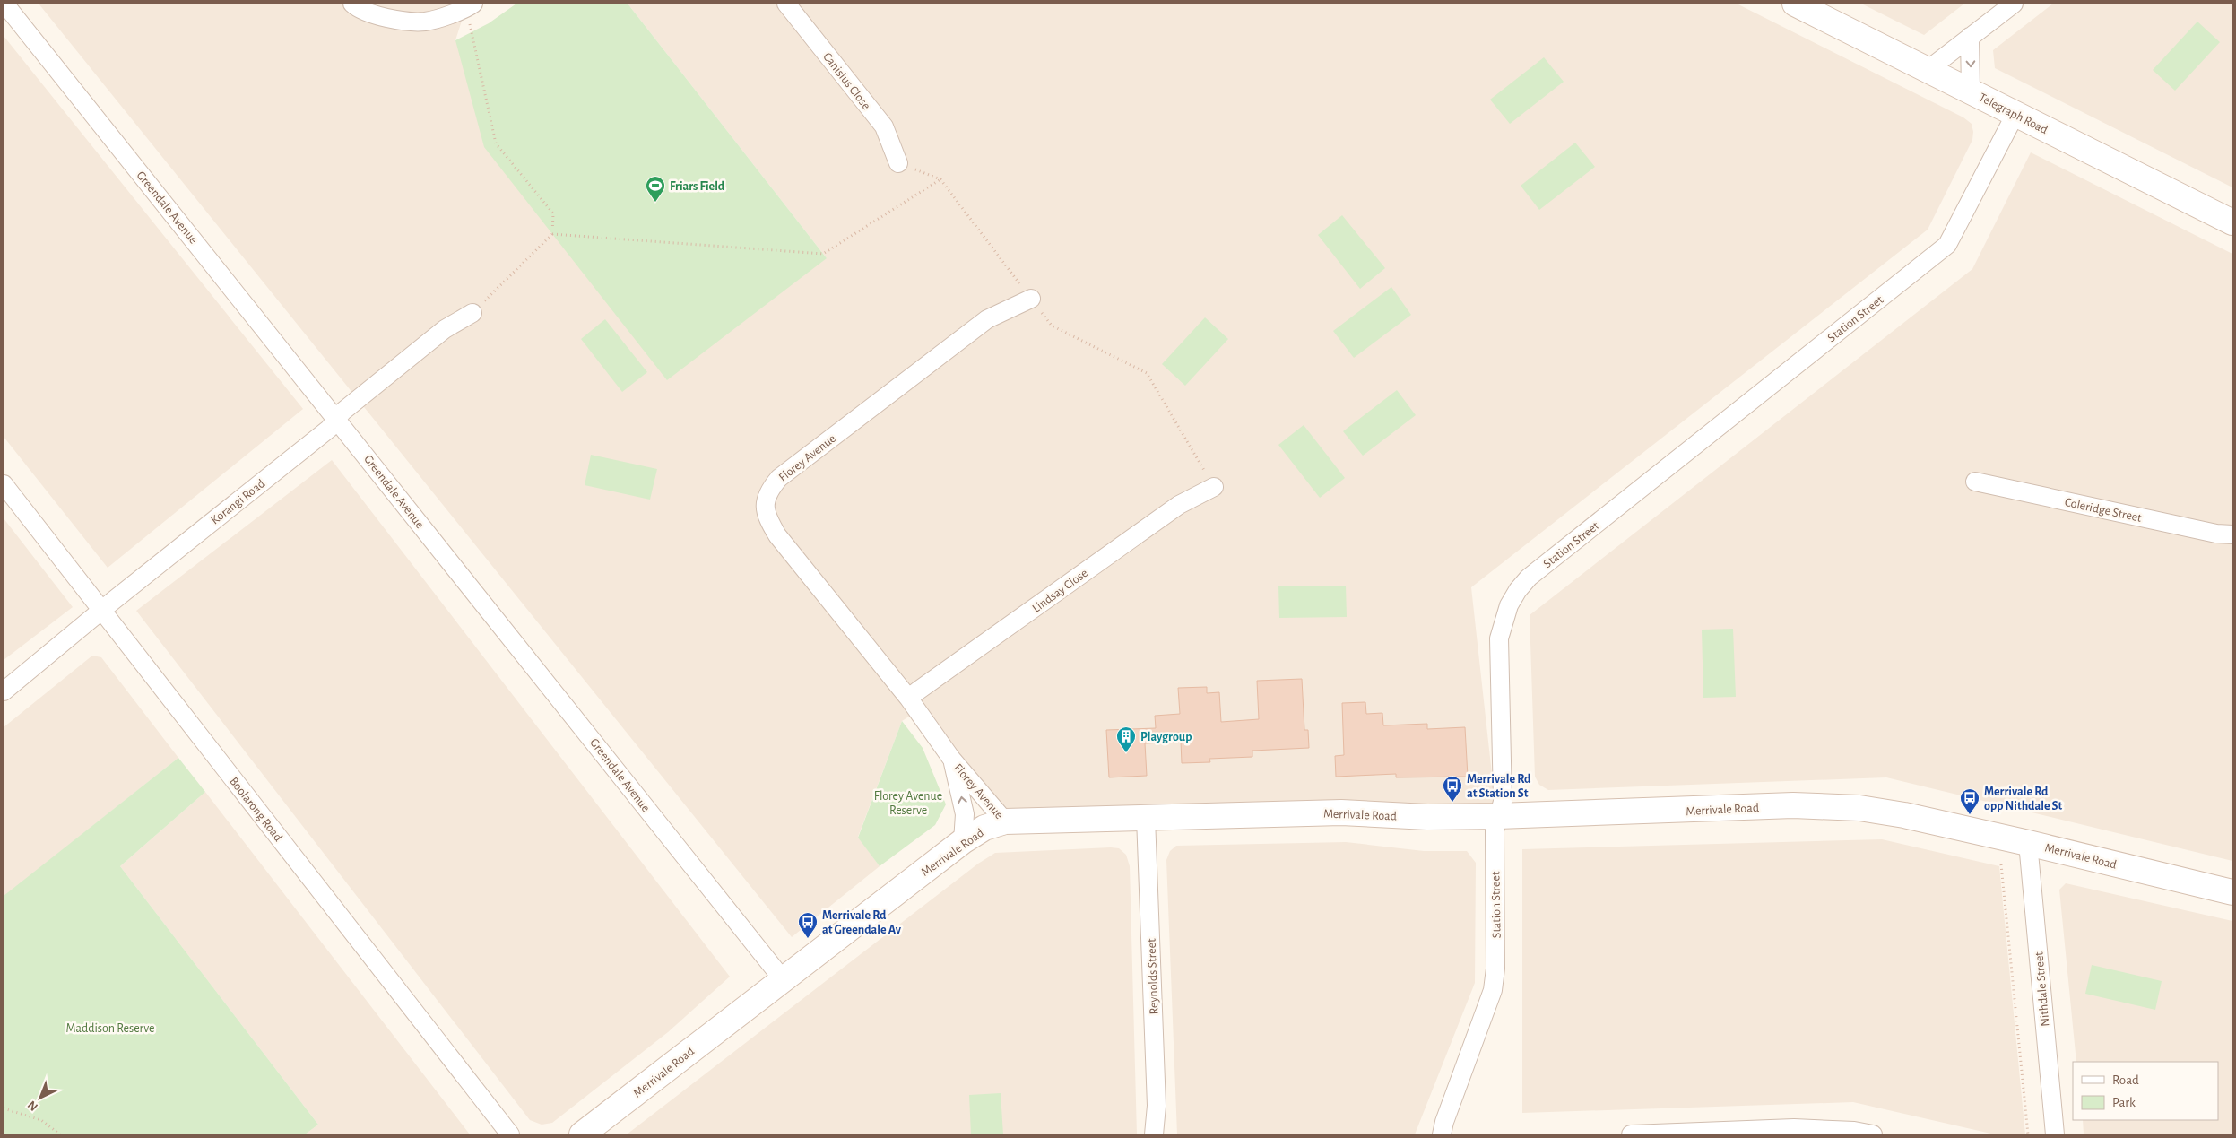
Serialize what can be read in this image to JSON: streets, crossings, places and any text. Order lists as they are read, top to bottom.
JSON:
{
  "streets": {
    "street": [
      "Canisius Close",
      "Telegraph Road",
      "Greendale Avenue",
      "Station Street",
      "Florey Avenue",
      "Korangi Road",
      "Coleridge Street",
      "Lindsay Close",
      "Boolarong Road",
      "Merrivale Road",
      "Reynolds Street",
      "Nithdale Street"
    ]
  },
  "crossings": [
    ["Telegraph Road", "Station Street"],
    ["Greendale Avenue", "Korangi Road"],
    ["Greendale Avenue", "Merrivale Road"],
    ["Station Street", "Merrivale Road"],
    ["Florey Avenue", "Lindsay Close"],
    ["Florey Avenue", "Merrivale Road"],
    ["Korangi Road", "Boolarong Road"],
    ["Merrivale Road", "Reynolds Street"],
    ["Merrivale Road", "Nithdale Street"]
  ],
  "parks": ["Florey Avenue Reserve", "Maddison Reserve"],
  "places": {
    "sports": ["Friars Field"],
    "building": ["Playgroup"],
    "bus stop": ["Merrivale Rd at Station St", "Merrivale Rd opp Nithdale St", "Merrivale Rd at Greendale Av"]
  },
  "legend": ["Road", "Park"],
  "north": "bottom left"
}
